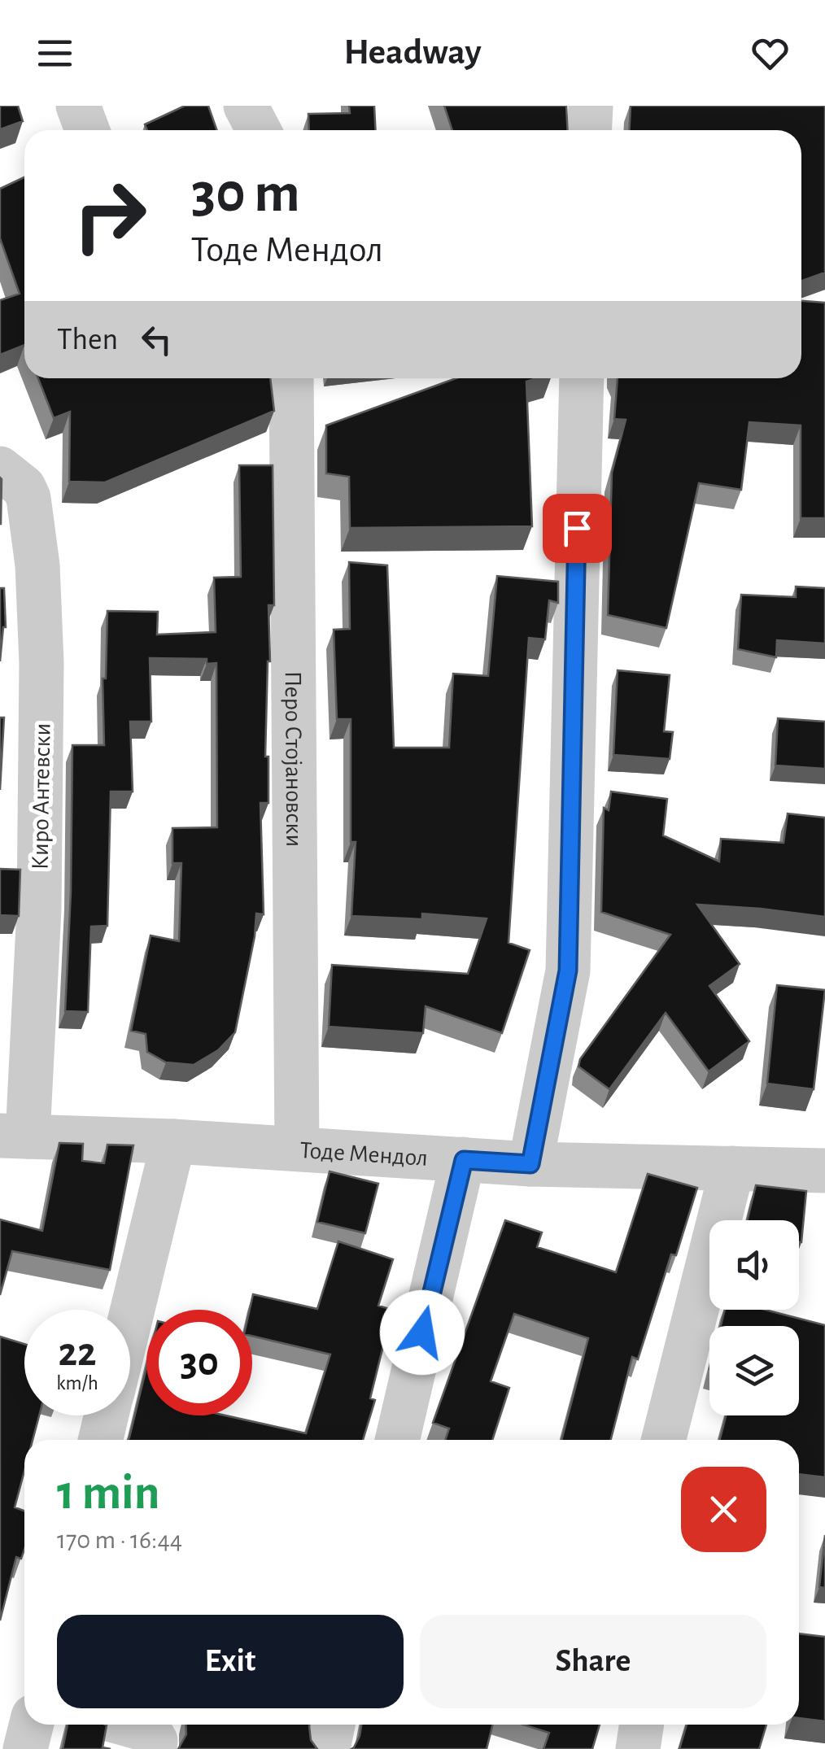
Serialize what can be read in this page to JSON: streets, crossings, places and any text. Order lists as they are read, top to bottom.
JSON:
{
  "streets": {
    "street": ["Перо Стојановски", "Киро Антевски", "Тоде Мендол"]
  },
  "crossings": [
    ["Перо Стојановски", "Тоде Мендол"],
    ["Киро Антевски", "Тоде Мендол"]
  ],
  "page": {
    "header": "Headway",
    "turn": ["30 m", "Тоде Мендол"],
    "then": "Then",
    "speed": "22 km/h",
    "limit": "30",
    "heading": ["1 min", "170 m · 16:44"],
    "buttons": ["Exit", "Share"]
  }
}
